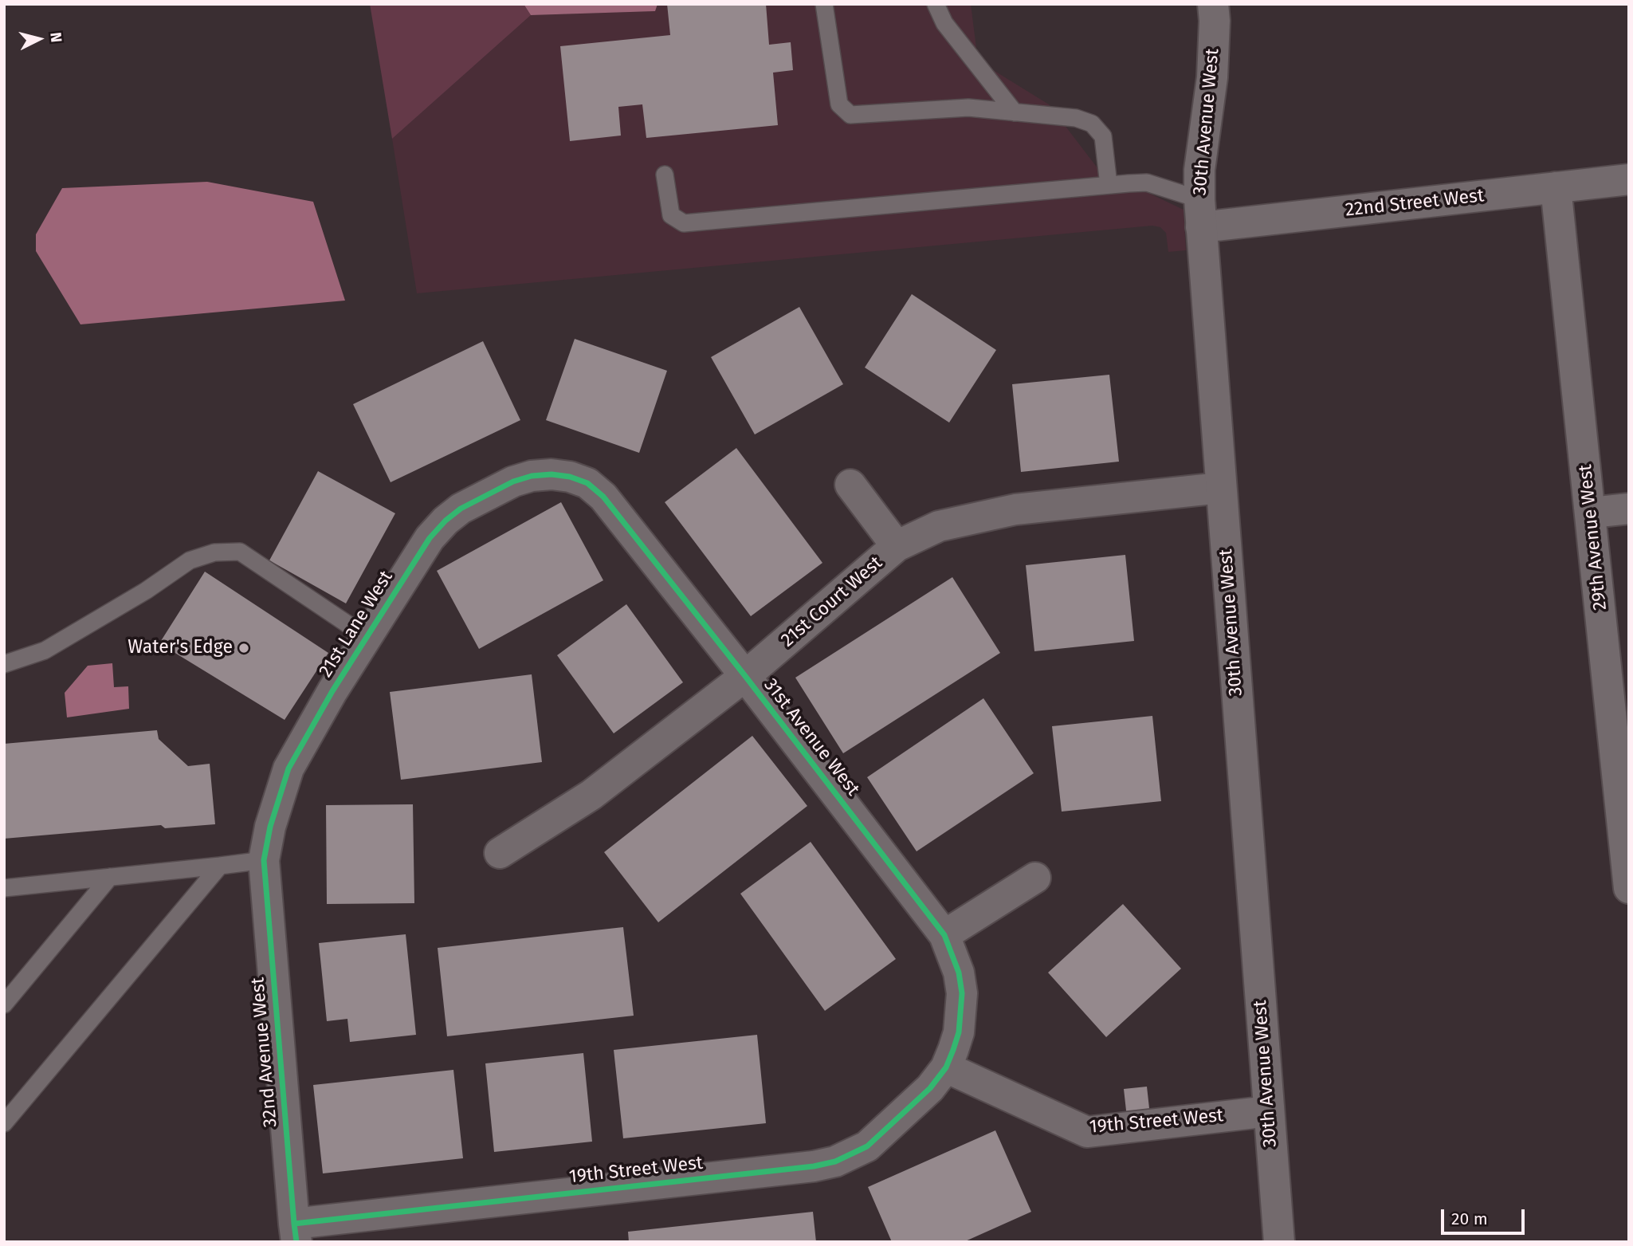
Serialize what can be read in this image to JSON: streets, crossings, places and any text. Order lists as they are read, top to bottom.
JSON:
{
  "streets": {
    "street": [
      "30th Avenue West",
      "22nd Street West",
      "29th Avenue West",
      "21st Court West",
      "21st Lane West",
      "31st Avenue West",
      "32nd Avenue West",
      "19th Street West"
    ]
  },
  "crossings": [
    ["30th Avenue West", "22nd Street West"],
    ["30th Avenue West", "21st Court West"],
    ["30th Avenue West", "19th Street West"],
    ["22nd Street West", "29th Avenue West"],
    ["21st Court West", "31st Avenue West"],
    ["21st Lane West", "31st Avenue West"],
    ["21st Lane West", "32nd Avenue West"],
    ["31st Avenue West", "19th Street West"],
    ["32nd Avenue West", "19th Street West"]
  ],
  "places": ["Water's Edge"],
  "scale_bar": "20 m",
  "north": "right"
}
